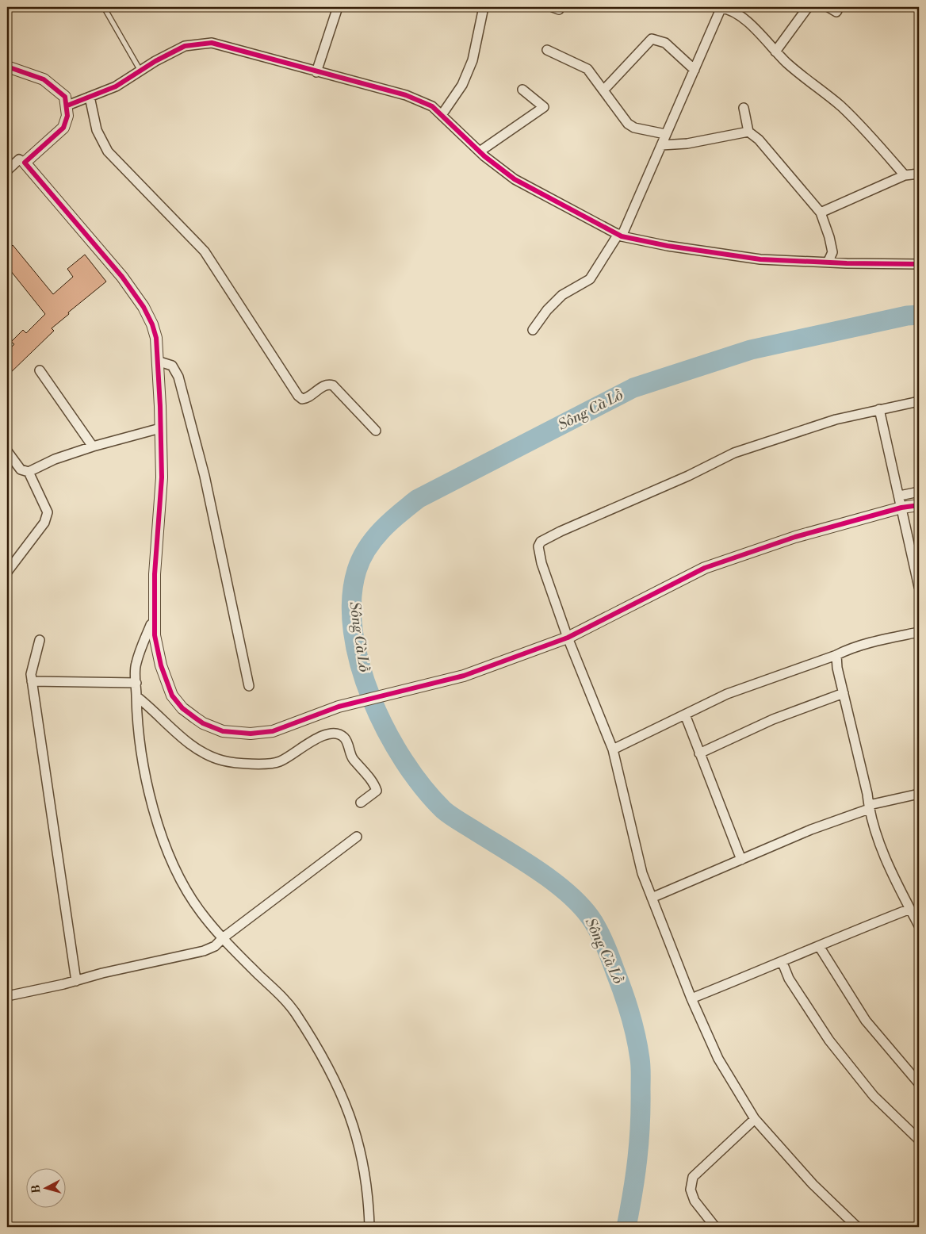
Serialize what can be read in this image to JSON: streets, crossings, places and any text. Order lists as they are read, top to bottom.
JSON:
{
  "water": ["Sông Cà Lồ"],
  "north": "left"
}
